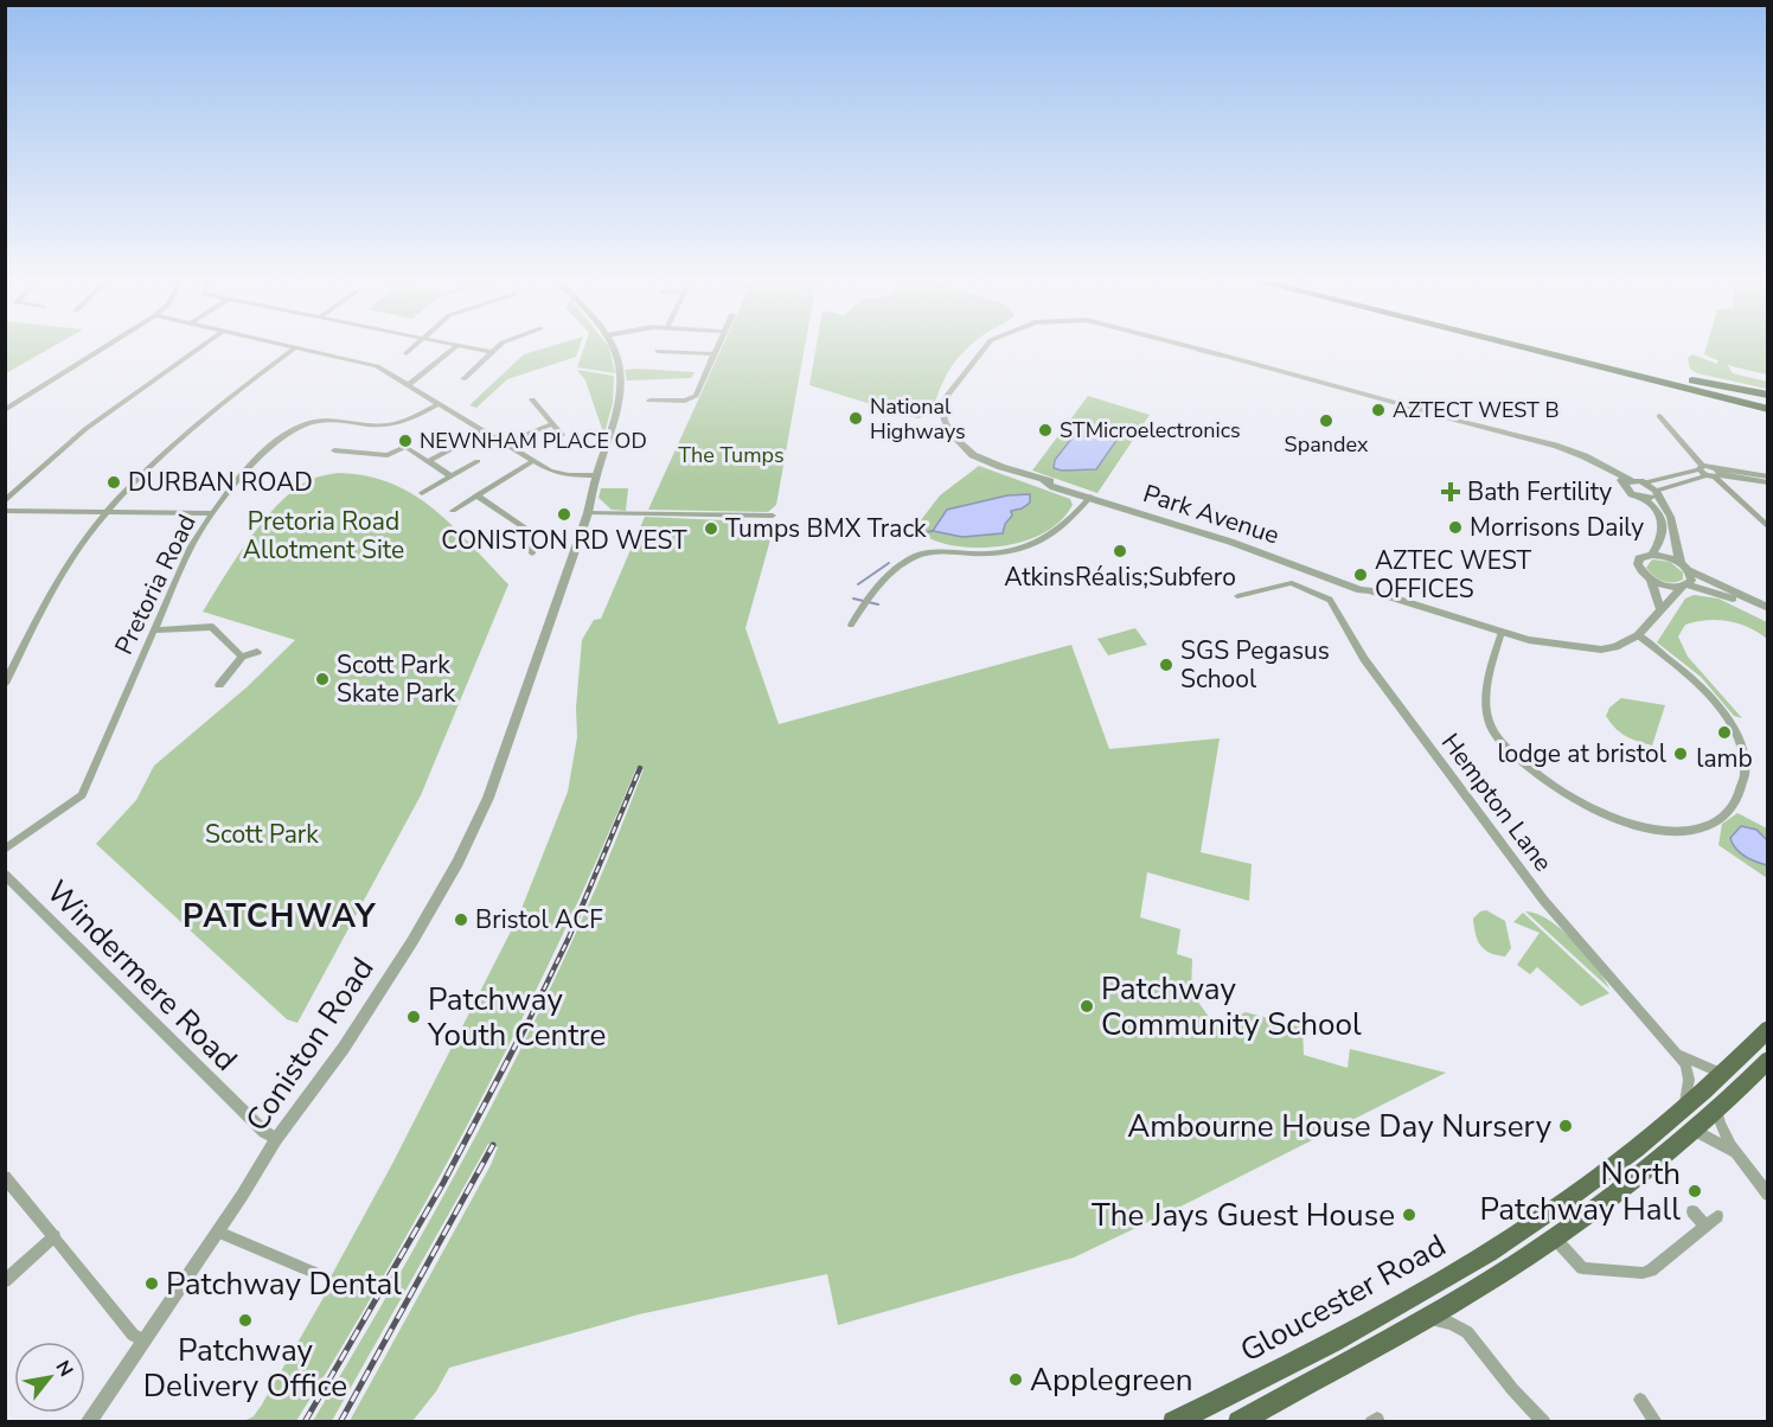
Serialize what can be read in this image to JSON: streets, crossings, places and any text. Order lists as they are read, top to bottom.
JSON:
{
  "streets": {
    "main road": ["Gloucester Road"],
    "street": [
      "Park Avenue",
      "Pretoria Road",
      "Hempton Lane",
      "Windermere Road",
      "Coniston Road"
    ]
  },
  "crossings": [
    ["Hempton Lane", "Gloucester Road"],
    ["Windermere Road", "Coniston Road"]
  ],
  "districts": ["PATCHWAY"],
  "parks": ["The Tumps", "Pretoria Road Allotment Site", "Scott Park"],
  "places": {
    "other": [
      "AZTECT WEST B",
      "National Highways",
      "Spandex",
      "STMicroelectronics",
      "NEWNHAM PLACE OD",
      "DURBAN ROAD",
      "CONISTON RD WEST",
      "Morrisons Daily",
      "Tumps BMX Track",
      "AtkinsRéalis;Subfero",
      "AZTEC WEST OFFICES",
      "SGS Pegasus School",
      "Scott Park Skate Park",
      "lamb",
      "lodge at bristol",
      "Bristol ACF",
      "Patchway Community School",
      "Patchway Youth Centre",
      "Ambourne House Day Nursery",
      "North Patchway Hall",
      "The Jays Guest House",
      "Patchway Dental",
      "Patchway Delivery Office",
      "Applegreen"
    ],
    "health": ["Bath Fertility"]
  },
  "north": "top right"
}
